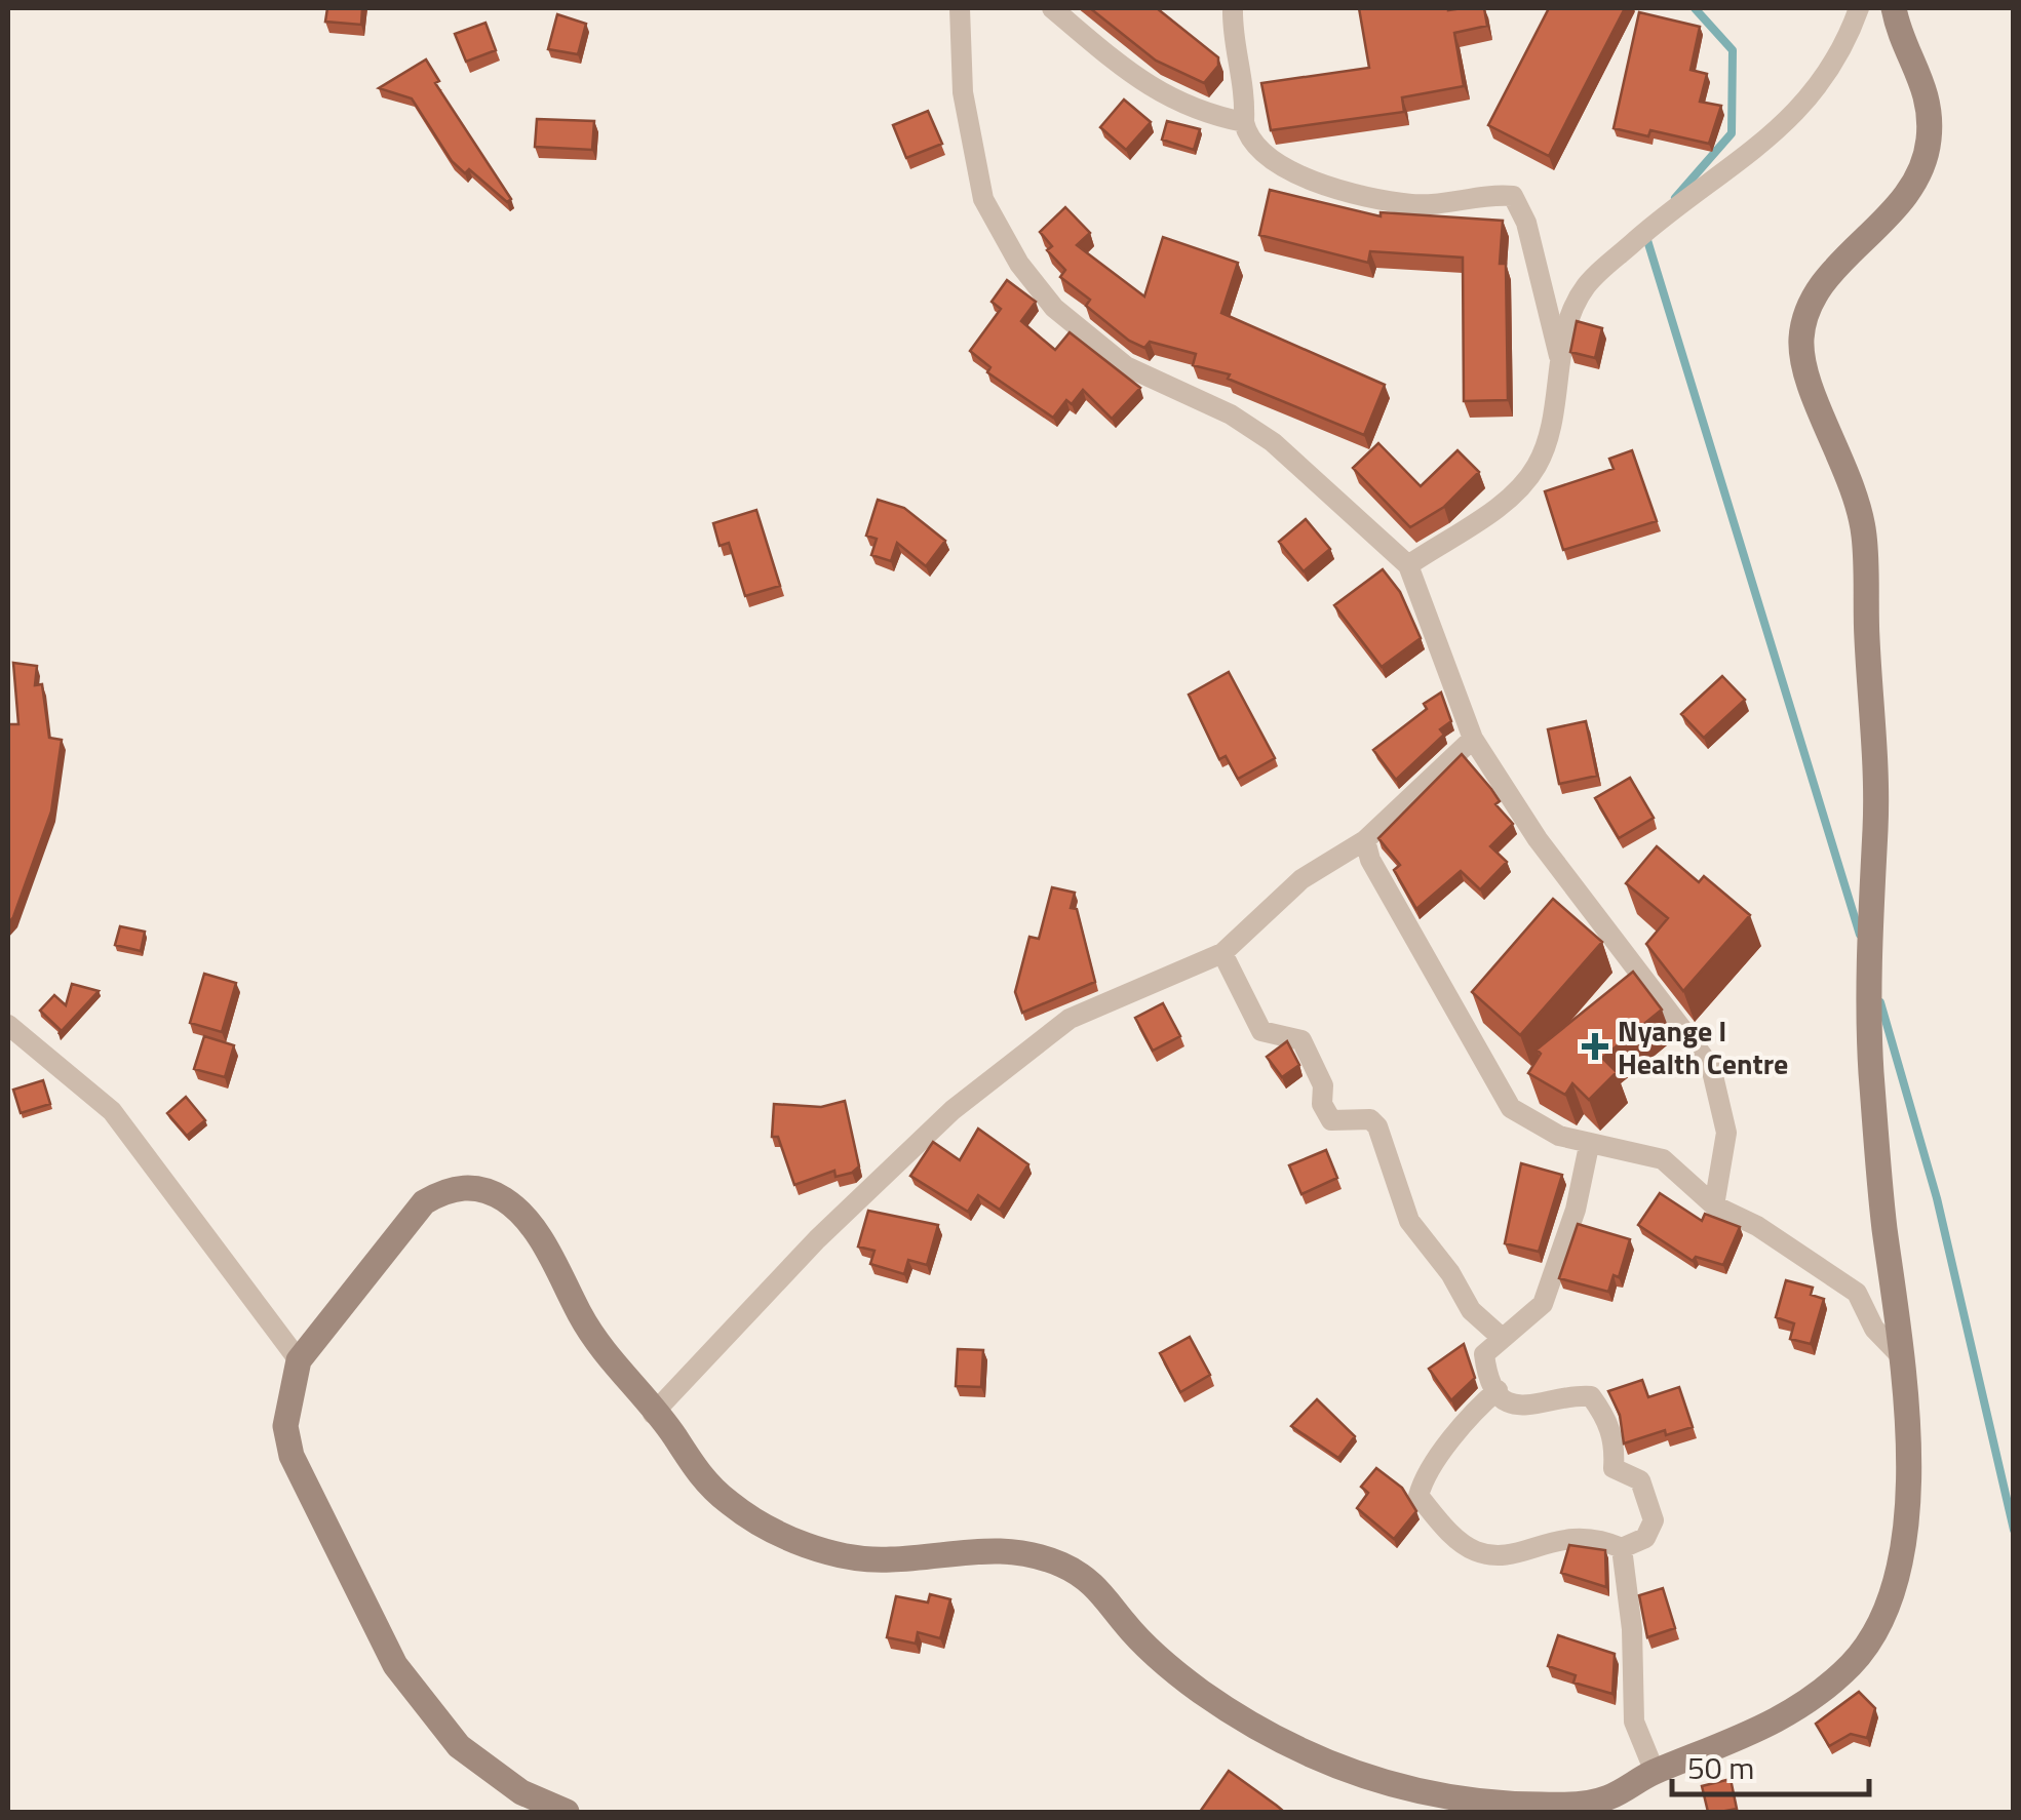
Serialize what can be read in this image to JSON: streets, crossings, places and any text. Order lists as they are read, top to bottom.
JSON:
{
  "places": {
    "health": ["Nyange I Health Centre"]
  },
  "scale_bar": "50 m"
}
